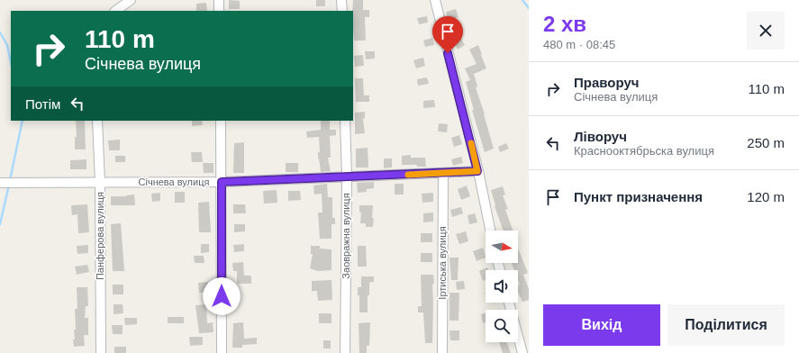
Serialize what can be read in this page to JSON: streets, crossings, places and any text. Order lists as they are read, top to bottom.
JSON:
{
  "streets": {
    "street": [
      "Січнева вулиця",
      "Панферова вулиця",
      "Заовражна вулиця",
      "Іртиська вулиця"
    ]
  },
  "crossings": [
    ["Січнева вулиця", "Панферова вулиця"],
    ["Січнева вулиця", "Заовражна вулиця"],
    ["Січнева вулиця", "Іртиська вулиця"]
  ],
  "north": "right",
  "page": {
    "heading": ["2 хв", "480 m · 08:45"],
    "turn": ["110 m", "Січнева вулиця"],
    "list": [
      {
        "name": "Праворуч",
        "note": "Січнева вулиця",
        "value": "110 m"
      },
      {
        "name": "Ліворуч",
        "note": "Краснооктябрьска вулиця",
        "value": "250 m"
      },
      {
        "name": "Пункт призначення",
        "value": "120 m"
      }
    ],
    "then": "Потім",
    "buttons": ["Вихід", "Поділитися"]
  }
}
